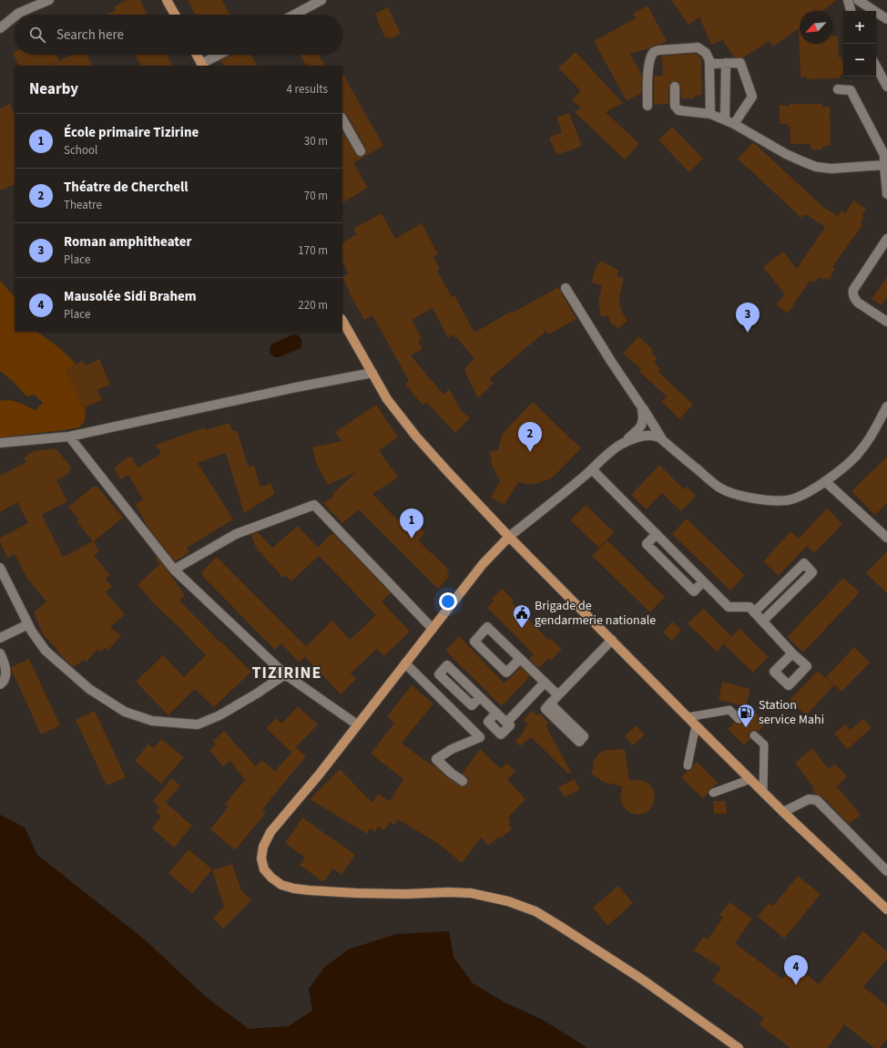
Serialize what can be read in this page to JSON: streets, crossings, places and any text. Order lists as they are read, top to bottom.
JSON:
{
  "districts": ["TIZIRINE"],
  "places": {
    "public building": ["Brigade de gendarmerie nationale"],
    "fuel station": ["Station service Mahi"]
  },
  "north": "bottom left",
  "page": {
    "map_buttons": ["+", "−"],
    "search": "Search here",
    "heading": ["Nearby", "4 results"],
    "list": [
      {
        "mark": "1",
        "name": "École primaire Tizirine",
        "note": "School",
        "value": "30 m"
      },
      {
        "mark": "2",
        "name": "Théatre de Cherchell",
        "note": "Theatre",
        "value": "70 m"
      },
      {
        "mark": "3",
        "name": "Roman amphitheater",
        "note": "Place",
        "value": "170 m"
      },
      {
        "mark": "4",
        "name": "Mausolée Sidi Brahem",
        "note": "Place",
        "value": "220 m"
      }
    ],
    "pins": [
      "3",
      "2",
      "1",
      "4"
    ]
  }
}
